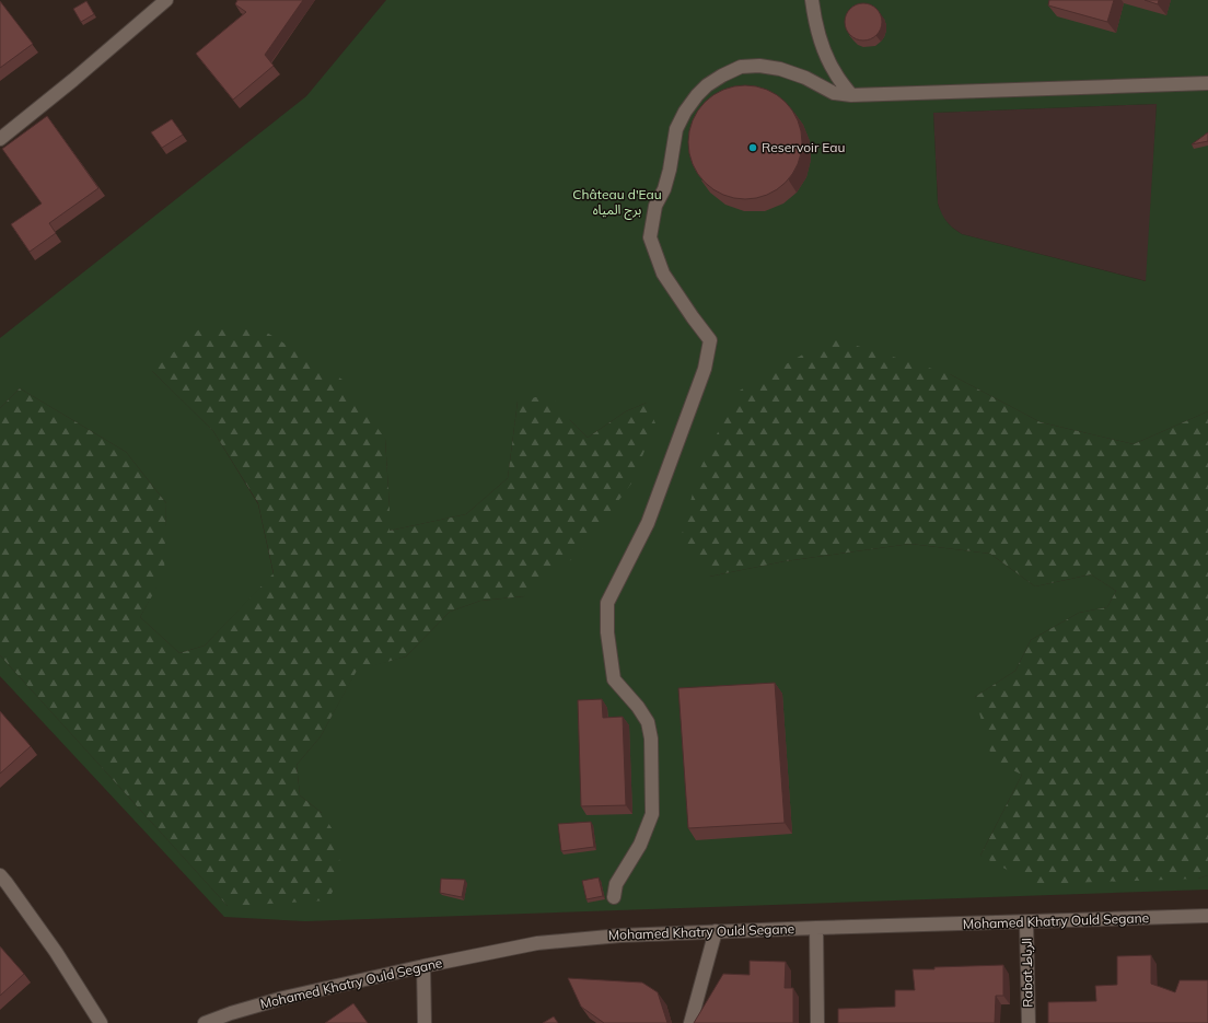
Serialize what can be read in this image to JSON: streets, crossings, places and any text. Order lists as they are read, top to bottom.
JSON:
{
  "streets": {
    "street": ["Mohamed Khatry Ould Segane", "Rabat الرباط"]
  },
  "crossings": [
    ["Mohamed Khatry Ould Segane", "Rabat الرباط"]
  ],
  "parks": ["Château d'Eau برج المياه"],
  "places": ["Reservoir Eau"]
}
